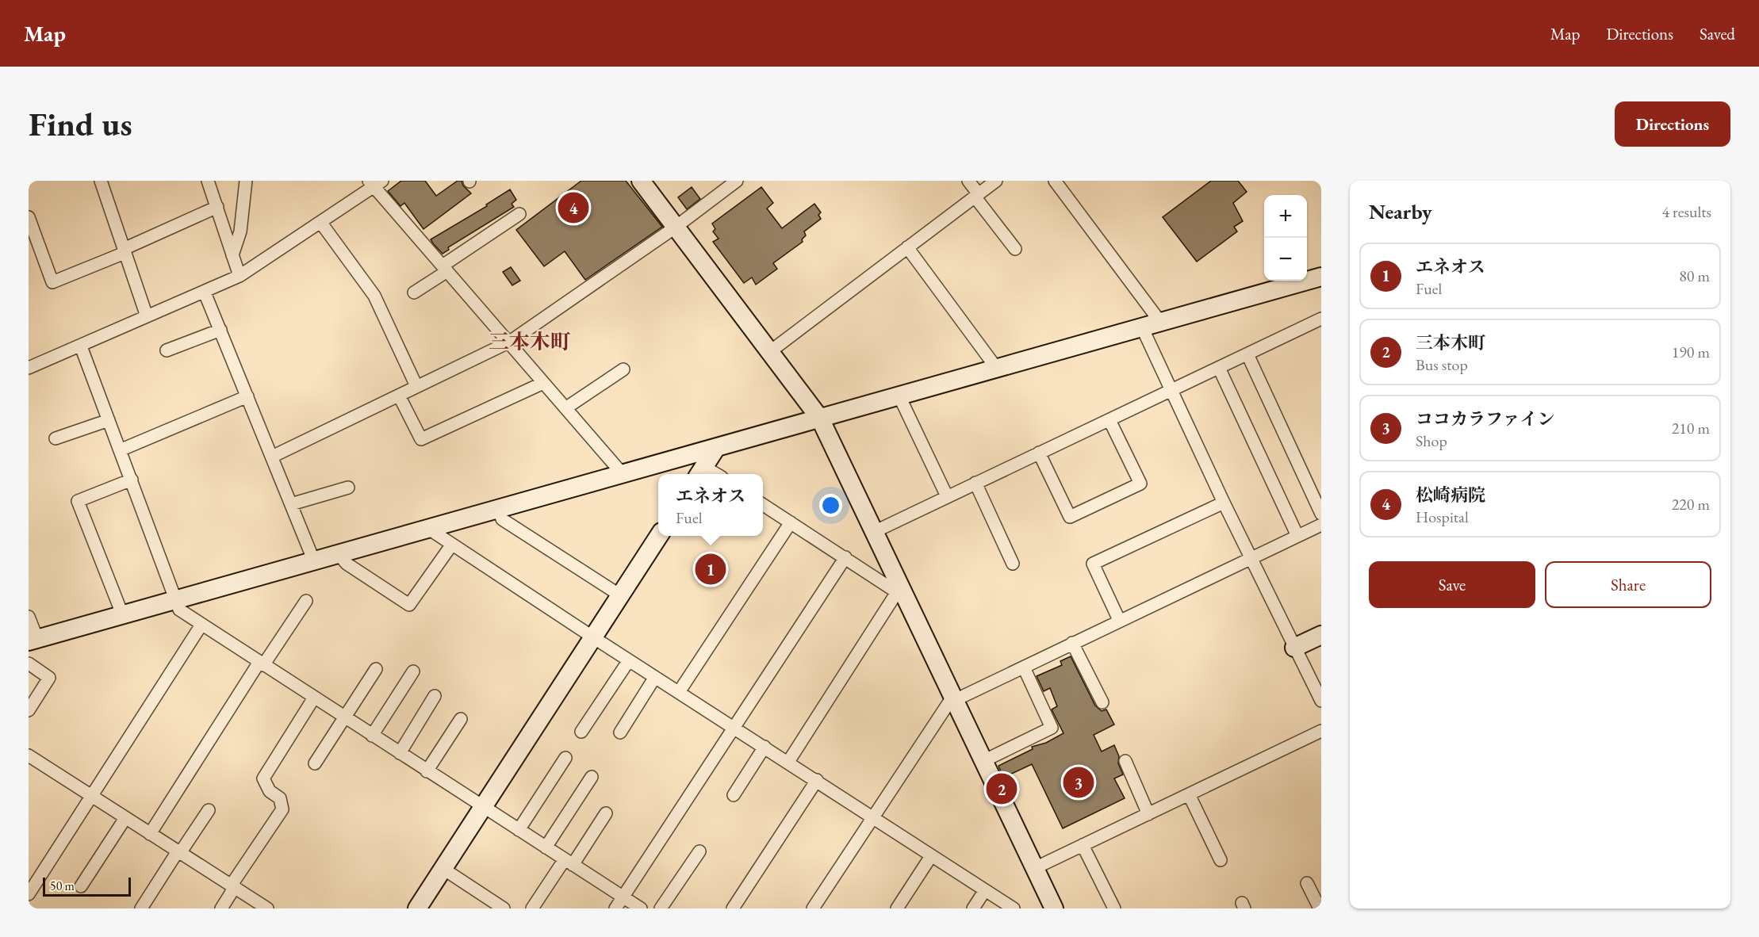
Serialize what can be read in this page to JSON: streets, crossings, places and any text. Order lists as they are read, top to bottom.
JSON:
{
  "districts": ["三本木町"],
  "scale_bar": "50 m",
  "page": {
    "header": "Map",
    "nav": ["Map", "Directions", "Saved"],
    "buttons": [
      "Directions",
      ["Save", "Share"]
    ],
    "title": "Find us",
    "heading": ["Nearby", "4 results"],
    "pins": [
      "4",
      "1",
      "3",
      "2"
    ],
    "map_buttons": ["+", "−"],
    "list": [
      {
        "mark": "1",
        "name": "エネオス",
        "note": "Fuel",
        "value": "80 m"
      },
      {
        "mark": "2",
        "name": "三本木町",
        "note": "Bus stop",
        "value": "190 m"
      },
      {
        "mark": "3",
        "name": "ココカラファイン",
        "note": "Shop",
        "value": "210 m"
      },
      {
        "mark": "4",
        "name": "松崎病院",
        "note": "Hospital",
        "value": "220 m"
      }
    ],
    "popup": ["エネオス", "Fuel"],
    "scale": "50 m"
  }
}
